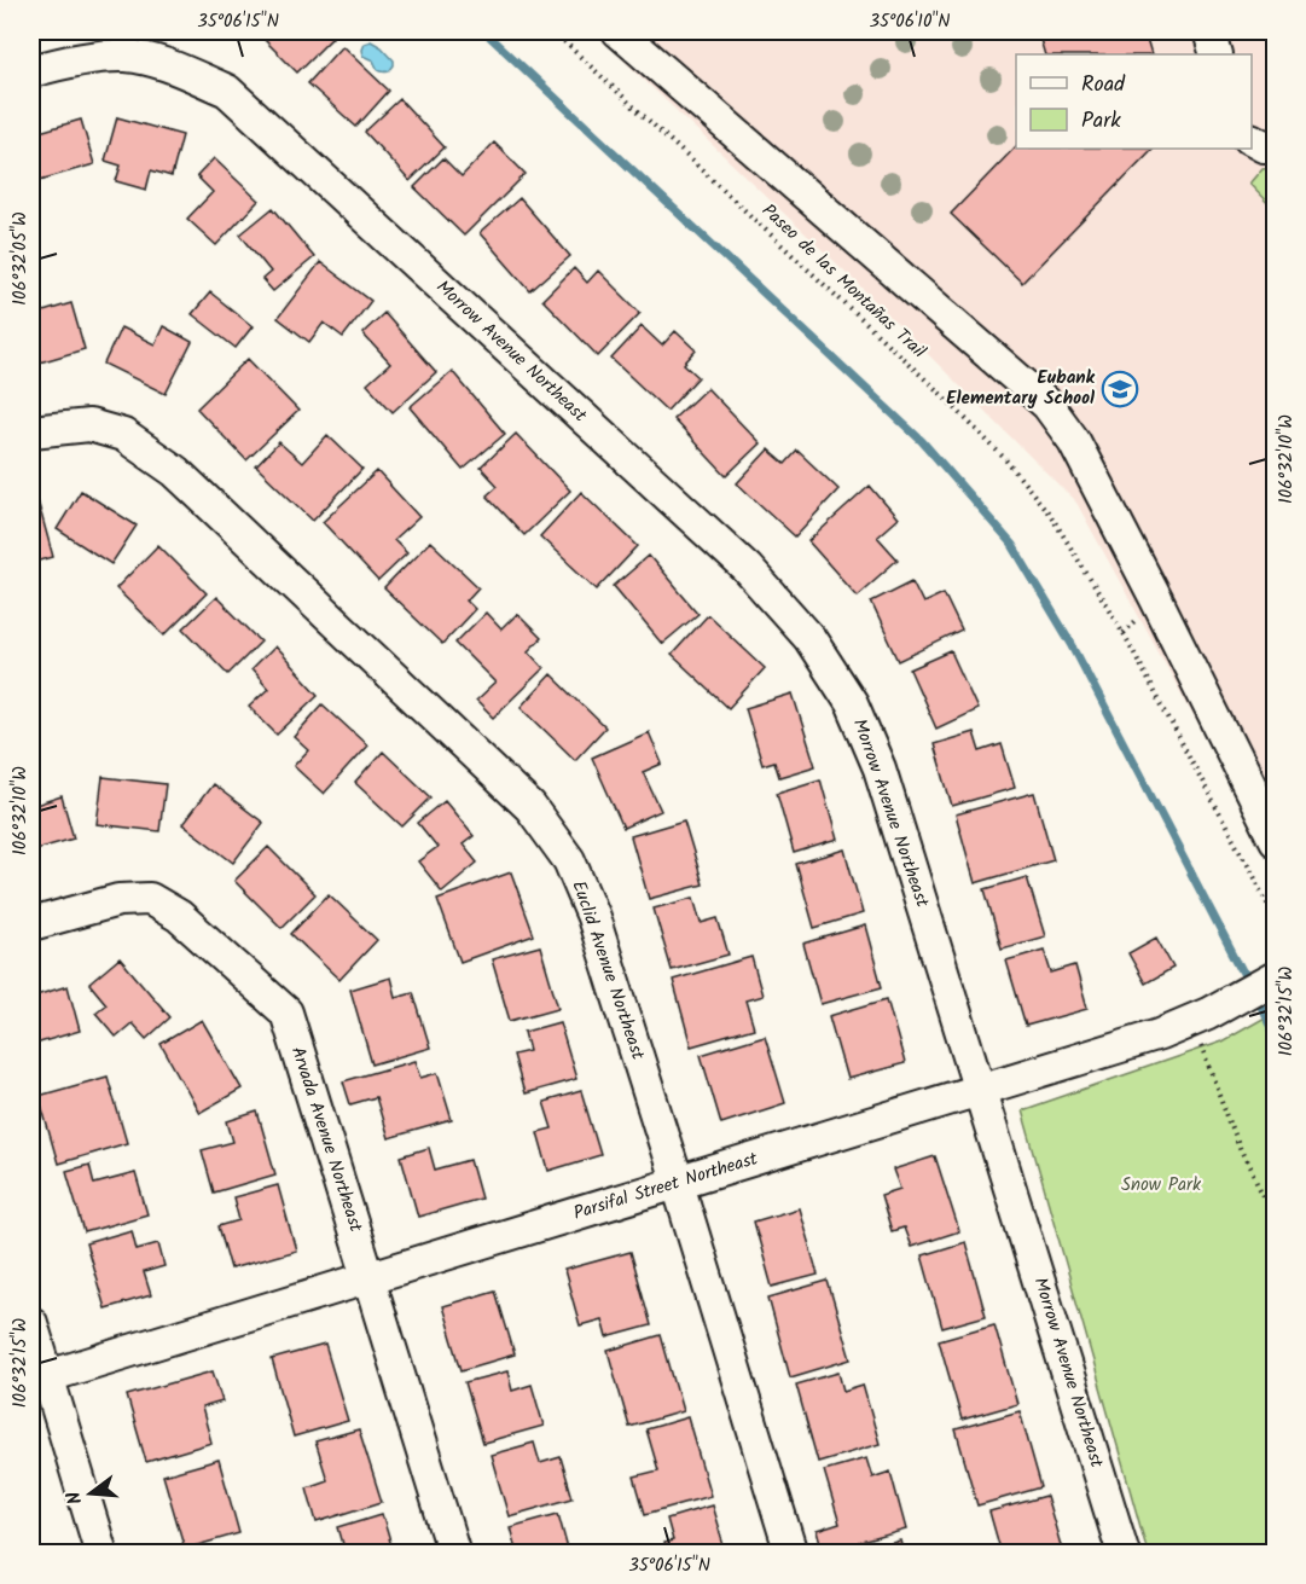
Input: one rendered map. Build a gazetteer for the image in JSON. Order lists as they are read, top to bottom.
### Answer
{
  "streets": {
    "street": [
      "Morrow Avenue Northeast",
      "Euclid Avenue Northeast",
      "Arvada Avenue Northeast",
      "Parsifal Street Northeast"
    ],
    "path": ["Paseo de las Montañas Trail"]
  },
  "crossings": [
    ["Morrow Avenue Northeast", "Parsifal Street Northeast"],
    ["Euclid Avenue Northeast", "Parsifal Street Northeast"],
    ["Arvada Avenue Northeast", "Parsifal Street Northeast"]
  ],
  "parks": ["Snow Park"],
  "places": {
    "school or university": ["Eubank Elementary School"]
  },
  "legend": ["Road", "Park"],
  "north": "left",
  "coordinates": [
    "35°06'15\"N",
    "35°06'10\"N",
    "106°32'05\"W",
    "106°32'10\"W",
    "106°32'15\"W"
  ]
}
